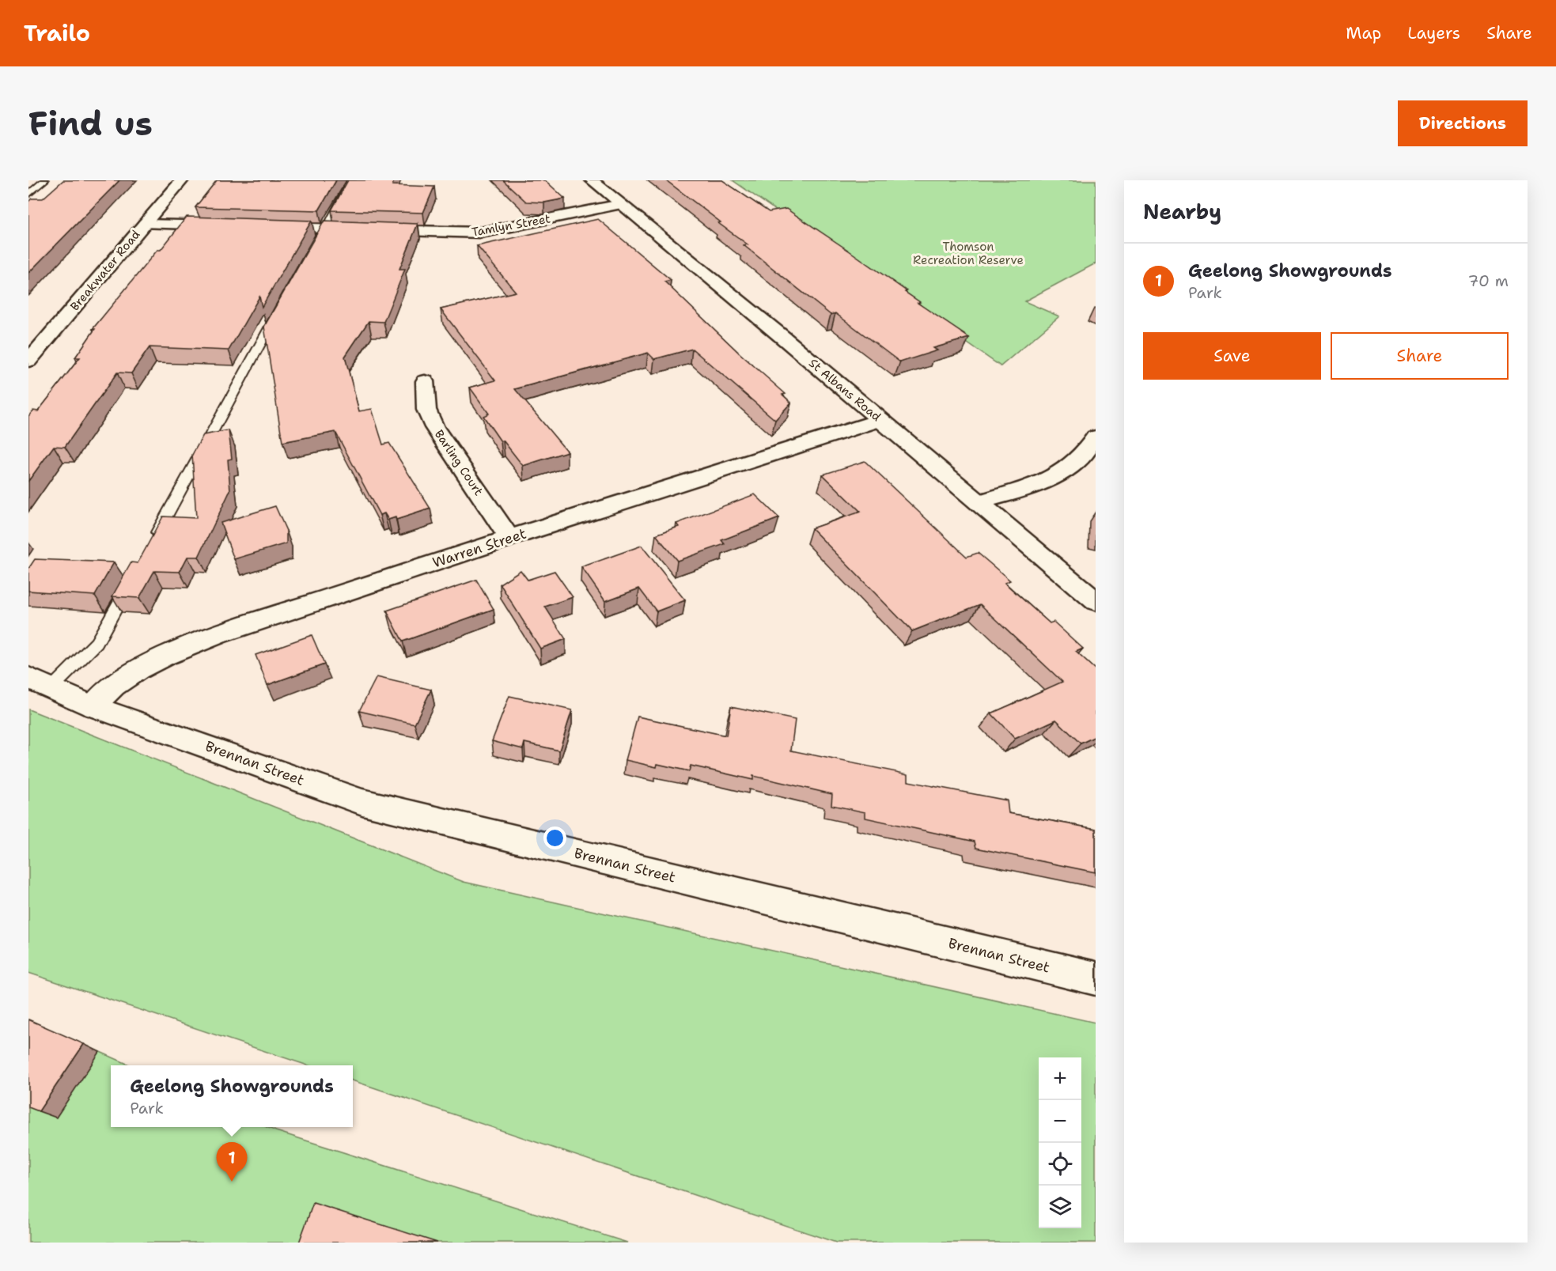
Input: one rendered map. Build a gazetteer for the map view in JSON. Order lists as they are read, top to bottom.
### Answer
{
  "streets": {
    "street": [
      "Tamlyn Street",
      "Breakwater Road",
      "St Albans Road",
      "Barling Court",
      "Warren Street",
      "Brennan Street"
    ]
  },
  "crossings": [
    ["Tamlyn Street", "St Albans Road"],
    ["St Albans Road", "Warren Street"],
    ["Barling Court", "Warren Street"],
    ["Warren Street", "Brennan Street"]
  ],
  "parks": ["Thomson Recreation Reserve"],
  "page": {
    "header": "Trailo",
    "nav": ["Map", "Layers", "Share"],
    "buttons": [
      "Directions",
      ["Save", "Share"]
    ],
    "title": "Find us",
    "heading": "Nearby",
    "list": [
      {
        "mark": "1",
        "name": "Geelong Showgrounds",
        "note": "Park",
        "value": "70 m"
      }
    ],
    "map_buttons": ["+", "−"],
    "popup": ["Geelong Showgrounds", "Park"],
    "pins": "1"
  }
}
